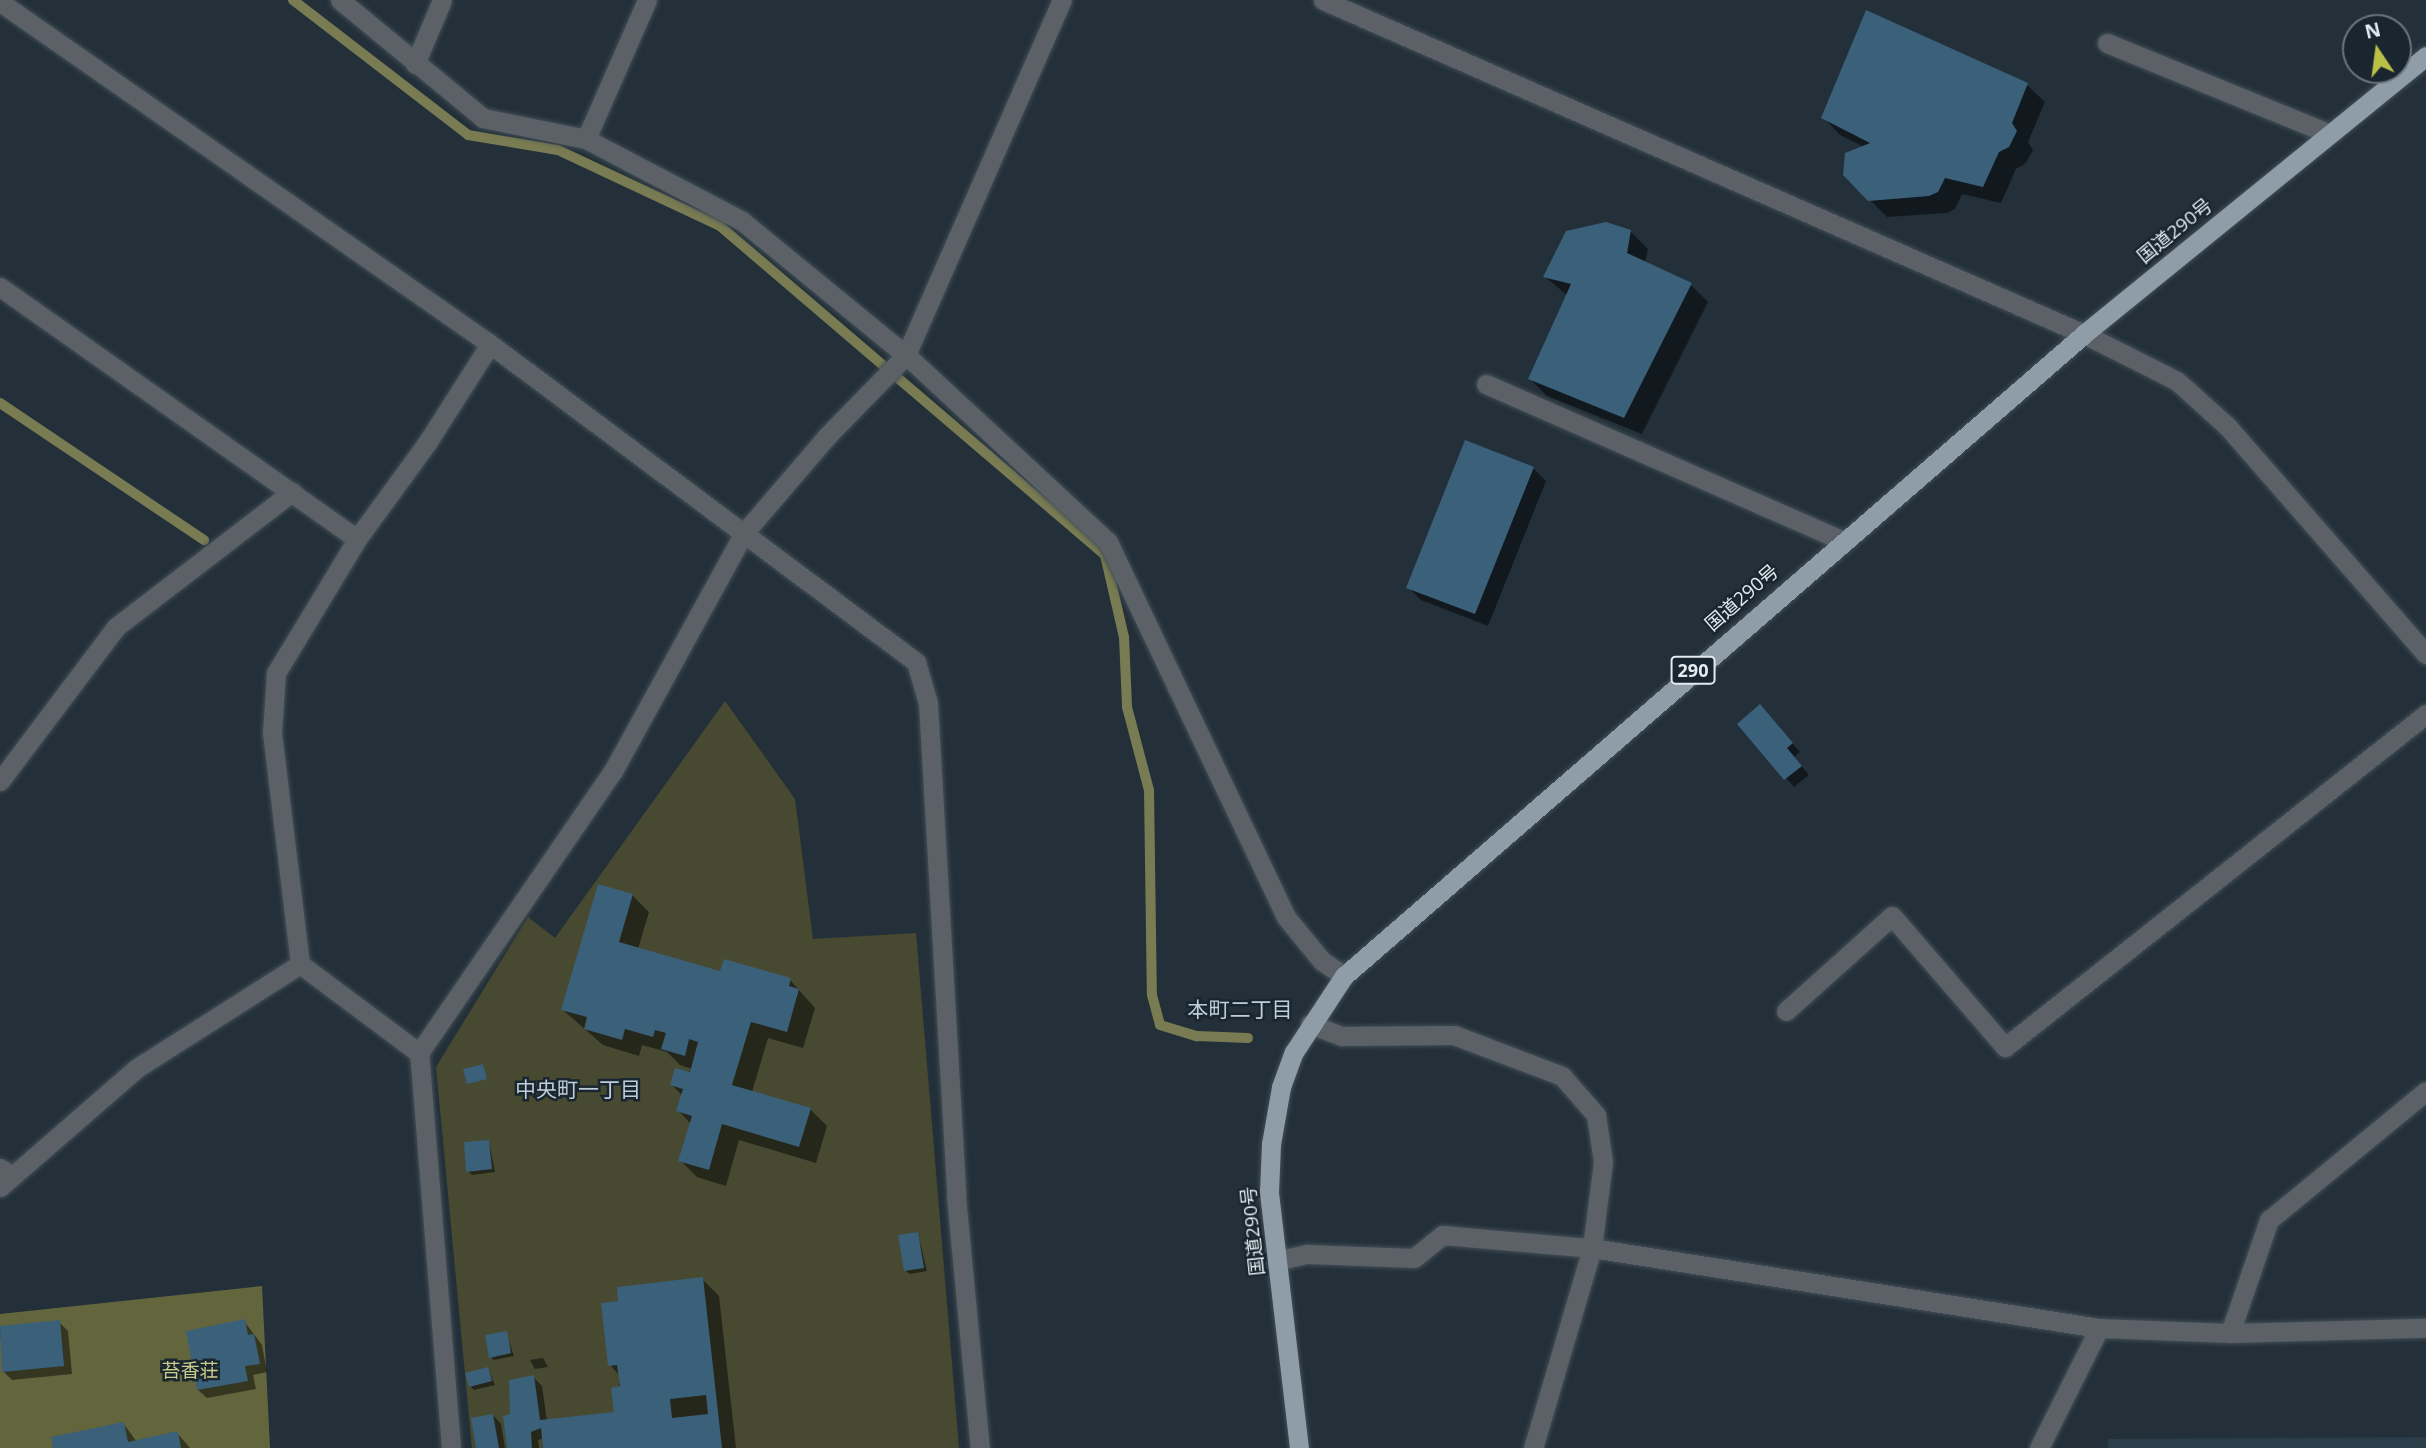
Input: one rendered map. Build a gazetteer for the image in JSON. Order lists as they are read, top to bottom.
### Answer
{
  "streets": {
    "highway": ["国道290号", "290"]
  },
  "districts": ["本町二丁目", "中央町一丁目"],
  "parks": ["苔香荘"],
  "north": "top"
}
